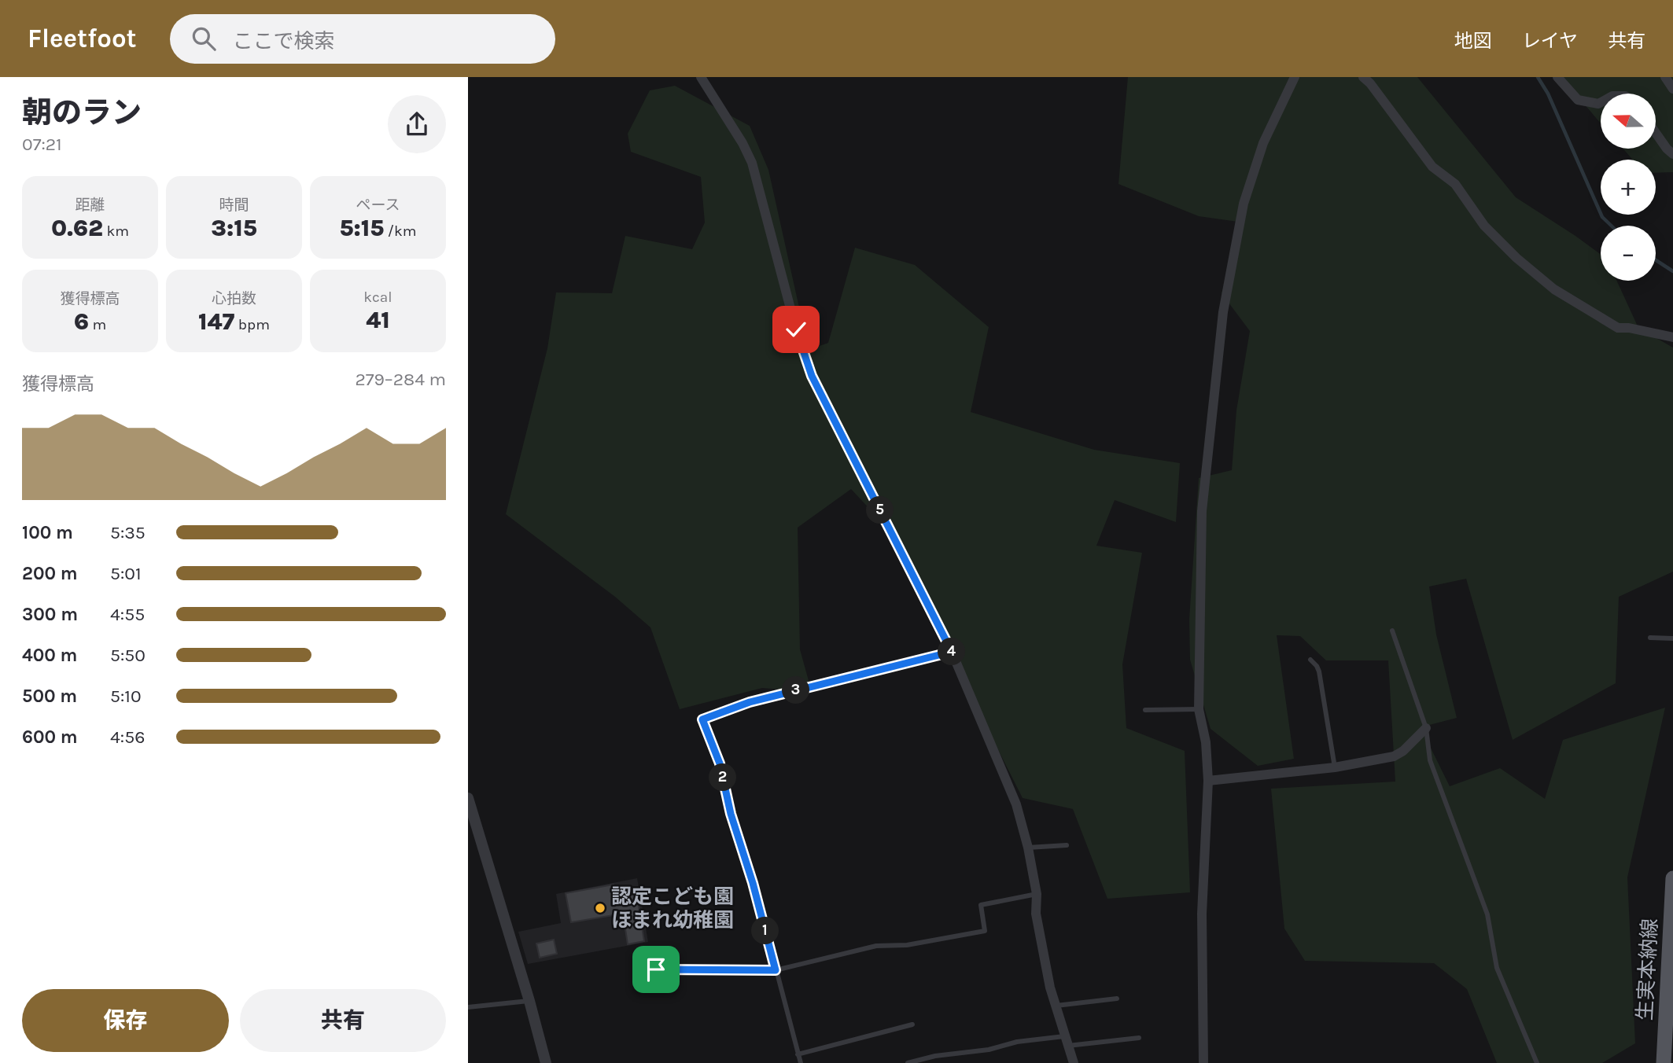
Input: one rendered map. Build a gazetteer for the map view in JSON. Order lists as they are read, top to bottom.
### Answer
{
  "streets": {
    "main road": ["生実本納線"]
  },
  "places": ["認定こども園 ほまれ幼稚園"],
  "north": "left",
  "page": {
    "header": "Fleetfoot",
    "search": "ここで検索",
    "nav": ["地図", "レイヤ", "共有"],
    "heading": ["朝のラン", "07:21"],
    "map_buttons": ["+", "−"],
    "stats": [
      ["距離", "0.62 km"],
      ["時間", "3:15"],
      ["ペース", "5:15 /km"],
      ["獲得標高", "6 m"],
      ["心拍数", "147 bpm"],
      ["kcal", "41"]
    ],
    "chart": ["獲得標高", "279–284 m"],
    "pins": [
      "5",
      "4",
      "3",
      "2",
      "1"
    ],
    "list": [
      {
        "name": "100 m",
        "note": "5:35"
      },
      {
        "name": "200 m",
        "note": "5:01"
      },
      {
        "name": "300 m",
        "note": "4:55"
      },
      {
        "name": "400 m",
        "note": "5:50"
      },
      {
        "name": "500 m",
        "note": "5:10"
      },
      {
        "name": "600 m",
        "note": "4:56"
      }
    ],
    "buttons": ["保存", "共有"]
  }
}
